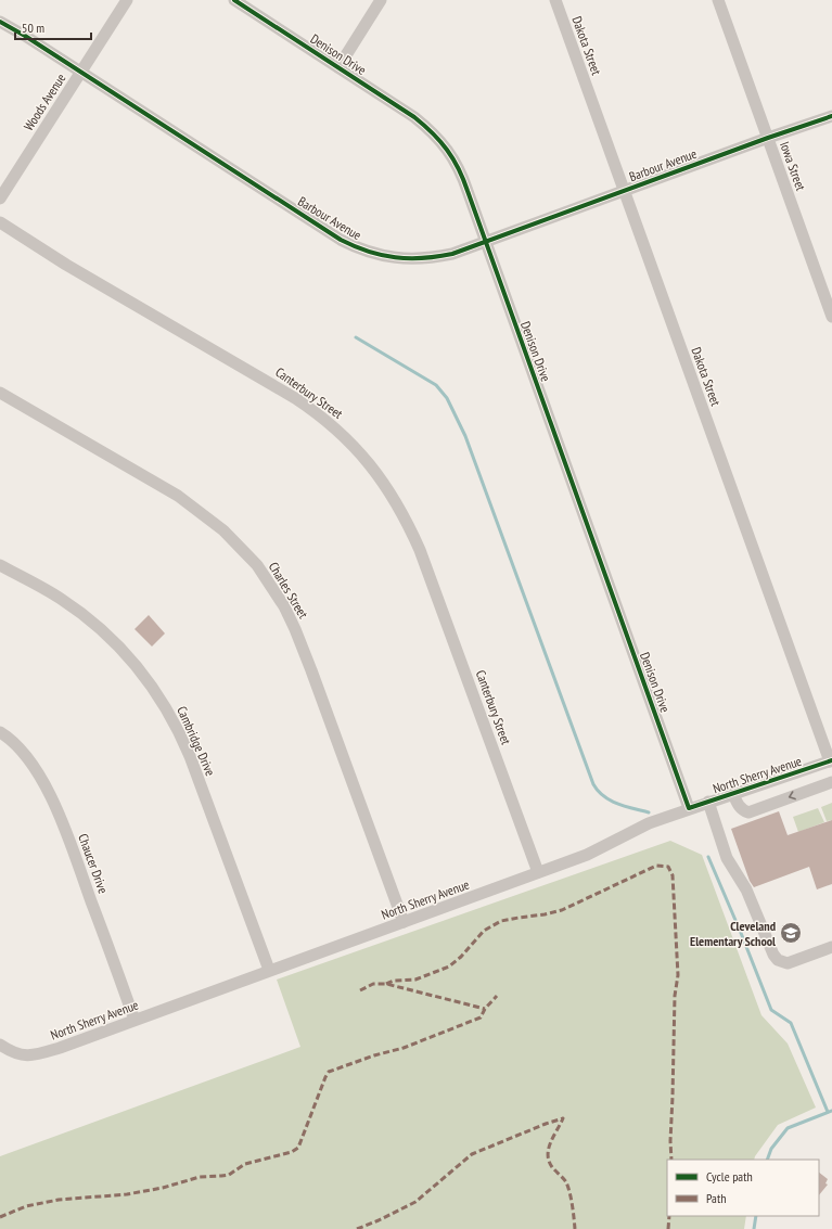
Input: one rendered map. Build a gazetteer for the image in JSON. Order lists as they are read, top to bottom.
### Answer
{
  "streets": {
    "street": [
      "Dakota Street",
      "Denison Drive",
      "Woods Avenue",
      "Barbour Avenue",
      "Iowa Street",
      "Canterbury Street",
      "Charles Street",
      "Cambridge Drive",
      "North Sherry Avenue",
      "Chaucer Drive"
    ]
  },
  "crossings": [
    ["Dakota Street", "Barbour Avenue"],
    ["Dakota Street", "North Sherry Avenue"],
    ["Denison Drive", "Barbour Avenue"],
    ["Denison Drive", "North Sherry Avenue"],
    ["Woods Avenue", "Barbour Avenue"],
    ["Barbour Avenue", "Iowa Street"],
    ["Canterbury Street", "North Sherry Avenue"],
    ["Charles Street", "North Sherry Avenue"],
    ["Cambridge Drive", "North Sherry Avenue"],
    ["North Sherry Avenue", "Chaucer Drive"]
  ],
  "places": {
    "school or university": ["Cleveland Elementary School"]
  },
  "legend": ["Cycle path", "Path"],
  "scale_bar": "50 m"
}
